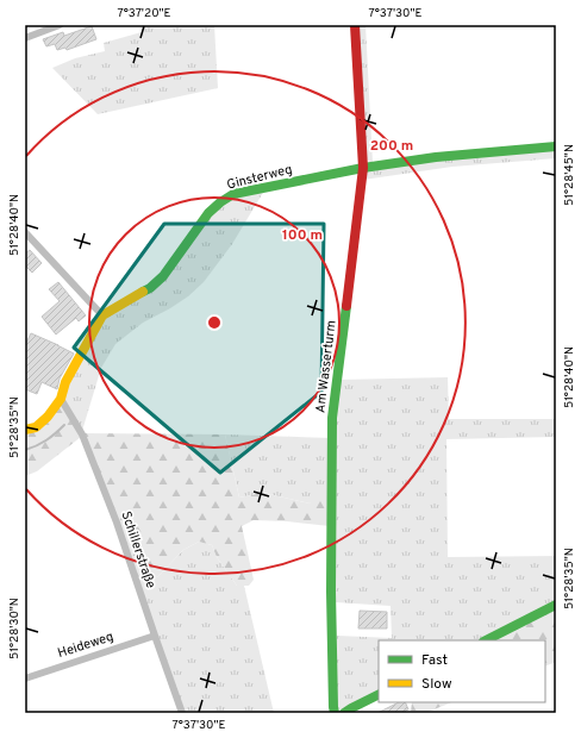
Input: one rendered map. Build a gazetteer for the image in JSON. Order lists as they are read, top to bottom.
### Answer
{
  "streets": {
    "street": [
      "Ginsterweg",
      "Am Wasserturm",
      "Schillerstraße",
      "Heideweg"
    ]
  },
  "crossings": [
    ["Ginsterweg", "Am Wasserturm"],
    ["Schillerstraße", "Heideweg"]
  ],
  "legend": ["Fast", "Slow"],
  "coordinates": [
    "7°37'20\"E",
    "7°37'30\"E",
    "51°28'45\"N",
    "51°28'40\"N",
    "51°28'35\"N",
    "51°28'30\"N"
  ],
  "rings": ["200 m", "100 m"]
}
